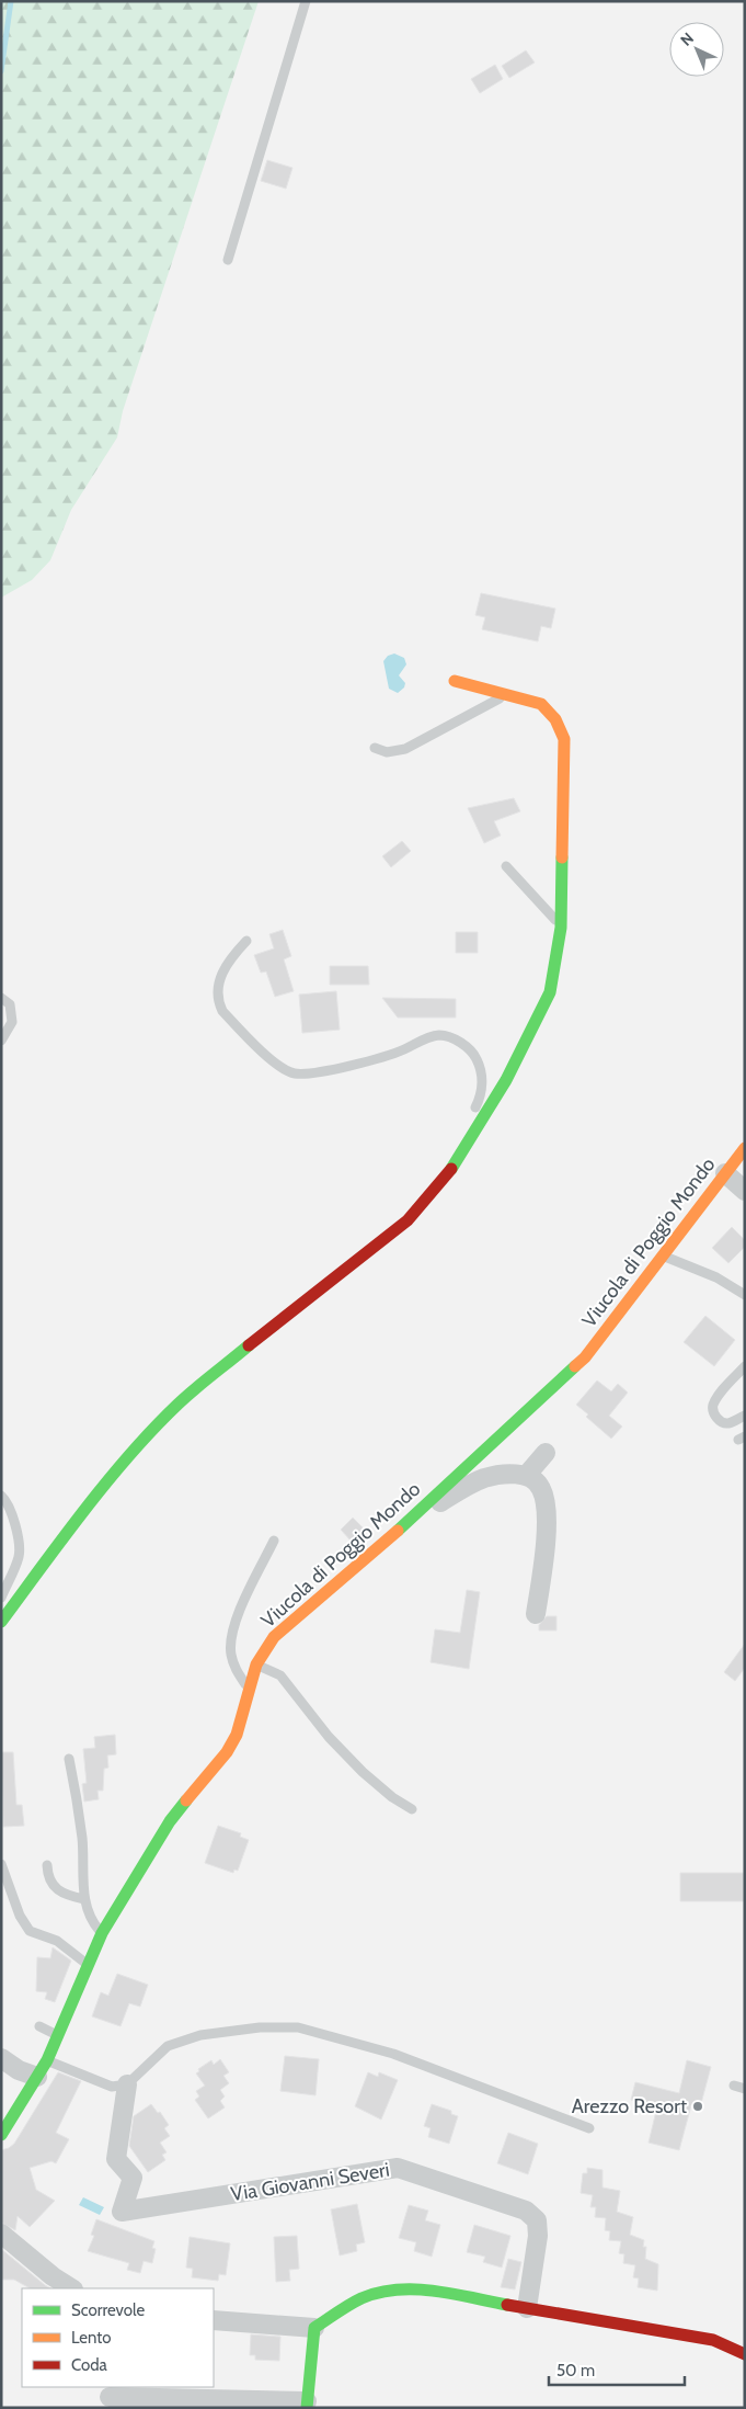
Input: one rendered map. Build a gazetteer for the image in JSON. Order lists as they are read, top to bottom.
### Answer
{
  "streets": {
    "street": ["Viucola di Poggio Mondo", "Via Giovanni Severi"]
  },
  "places": ["Arezzo Resort"],
  "legend": ["Scorrevole", "Lento", "Coda"],
  "scale_bar": "50 m",
  "north": "top left"
}
